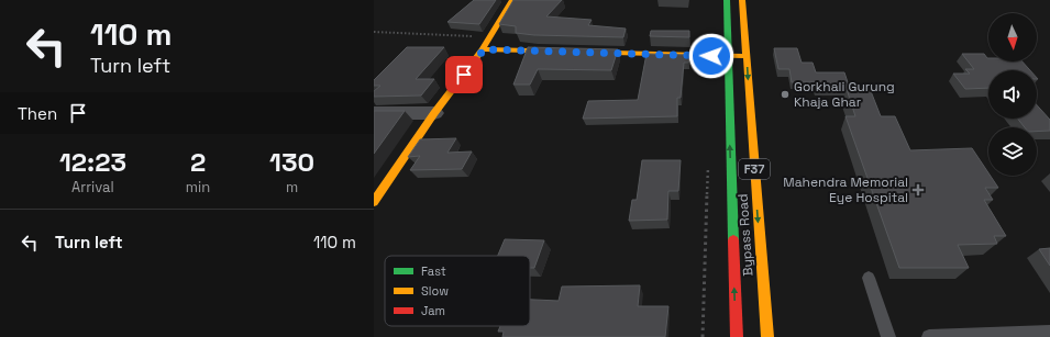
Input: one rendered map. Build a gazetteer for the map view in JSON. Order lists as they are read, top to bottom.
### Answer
{
  "streets": {
    "main road": ["F37", "Bypass Road"]
  },
  "places": {
    "other": ["Gorkhali Gurung Khaja Ghar"],
    "health": ["Mahendra Memorial Eye Hospital"]
  },
  "legend": ["Fast", "Slow", "Jam"],
  "north": "bottom",
  "page": {
    "turn": ["110 m", "Turn left"],
    "then": "Then",
    "eta": [
      "12:23",
      "Arrival",
      "2",
      "min",
      "130",
      "m"
    ],
    "list": [
      {
        "name": "Turn left",
        "value": "110 m"
      }
    ]
  }
}
